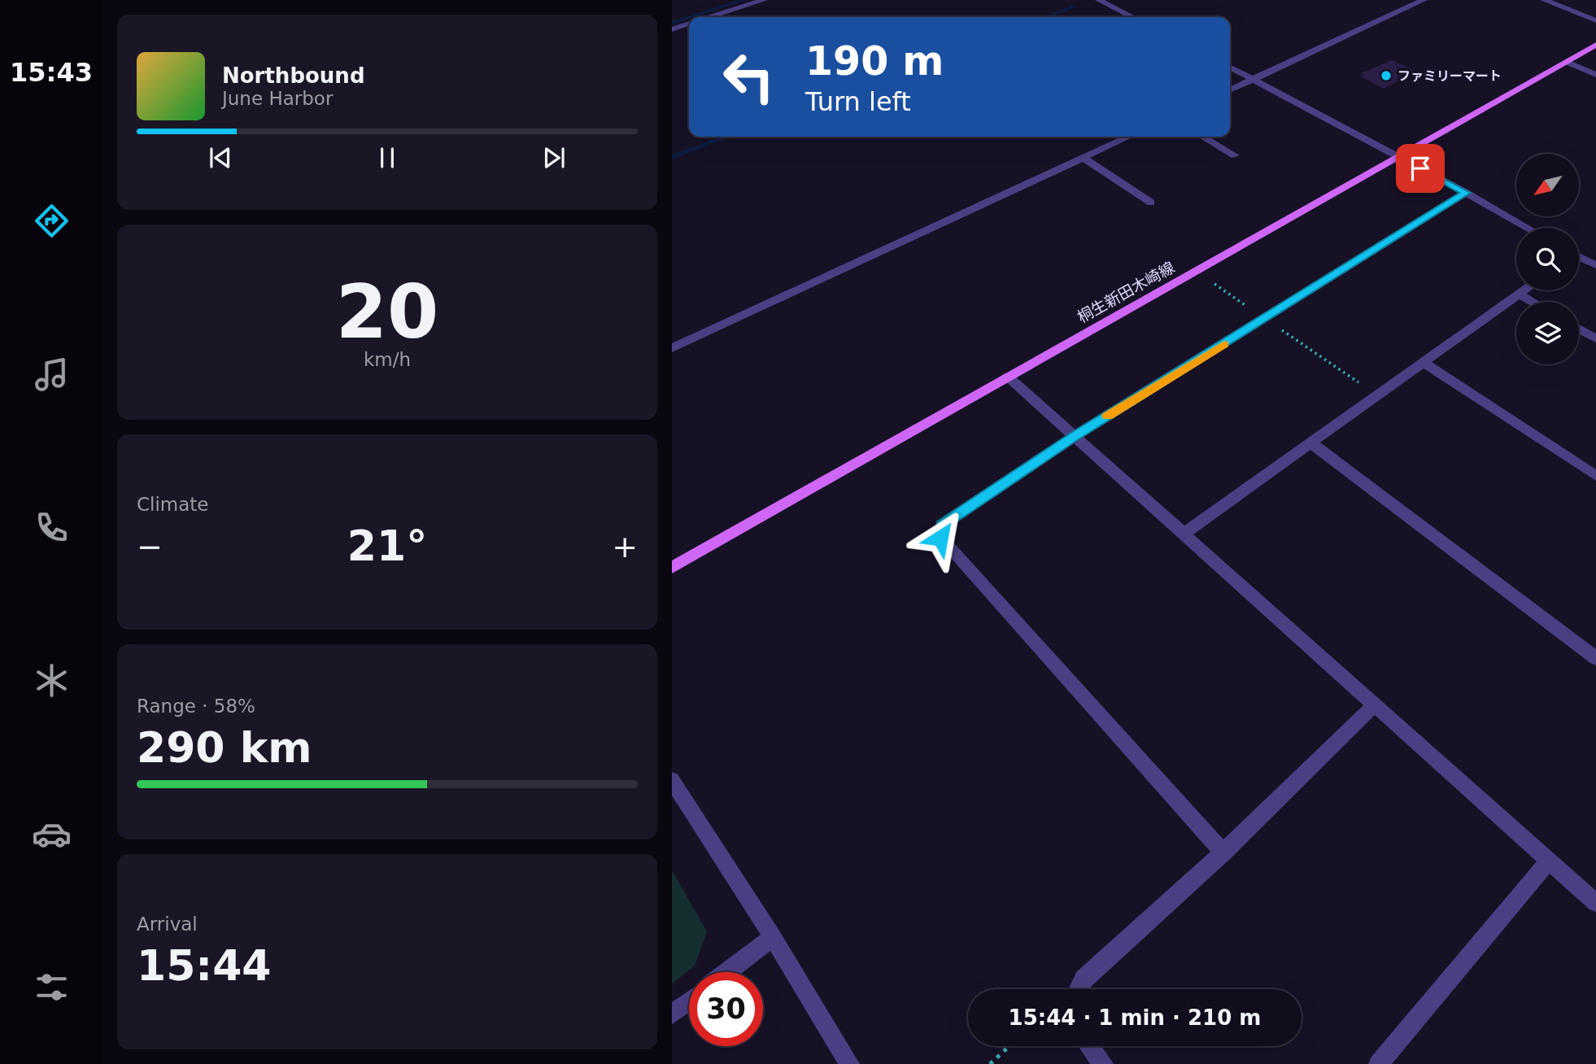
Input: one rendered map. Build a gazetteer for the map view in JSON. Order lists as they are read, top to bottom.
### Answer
{
  "streets": {
    "main road": ["桐生新田木崎線"]
  },
  "places": ["ファミリーマート"],
  "north": "bottom left",
  "page": {
    "tabs": "15:43",
    "turn": ["190 m", "Turn left"],
    "song": ["Northbound", "June Harbor"],
    "tile": [
      ["20", "km/h"],
      "Climate",
      ["Range · 58%", "290 km"],
      ["Arrival", "15:44"]
    ],
    "heat": ["−", "21°", "+"],
    "limit": "30",
    "trip": "15:44 · 1 min · 210 m"
  }
}
